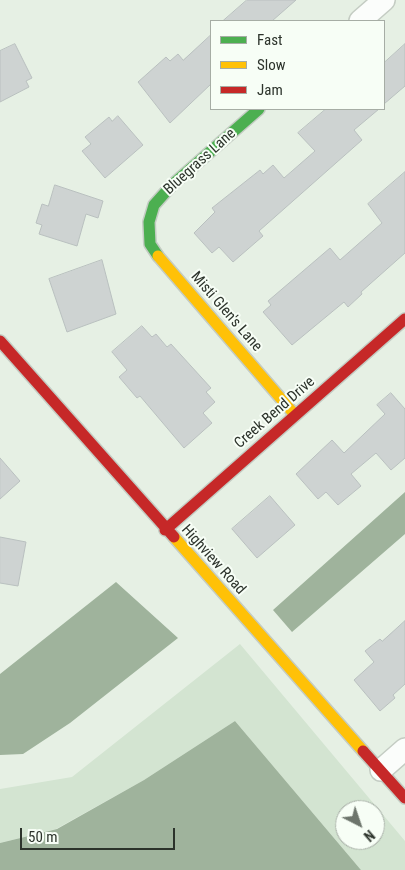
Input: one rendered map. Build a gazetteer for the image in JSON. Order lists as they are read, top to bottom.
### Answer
{
  "streets": {
    "street": [
      "Bluegrass Lane",
      "Misti Glen's Lane",
      "Creek Bend Drive",
      "Highview Road"
    ]
  },
  "crossings": [
    ["Bluegrass Lane", "Misti Glen's Lane"],
    ["Misti Glen's Lane", "Creek Bend Drive"],
    ["Creek Bend Drive", "Highview Road"]
  ],
  "legend": ["Fast", "Slow", "Jam"],
  "scale_bar": "50 m",
  "north": "bottom right"
}
